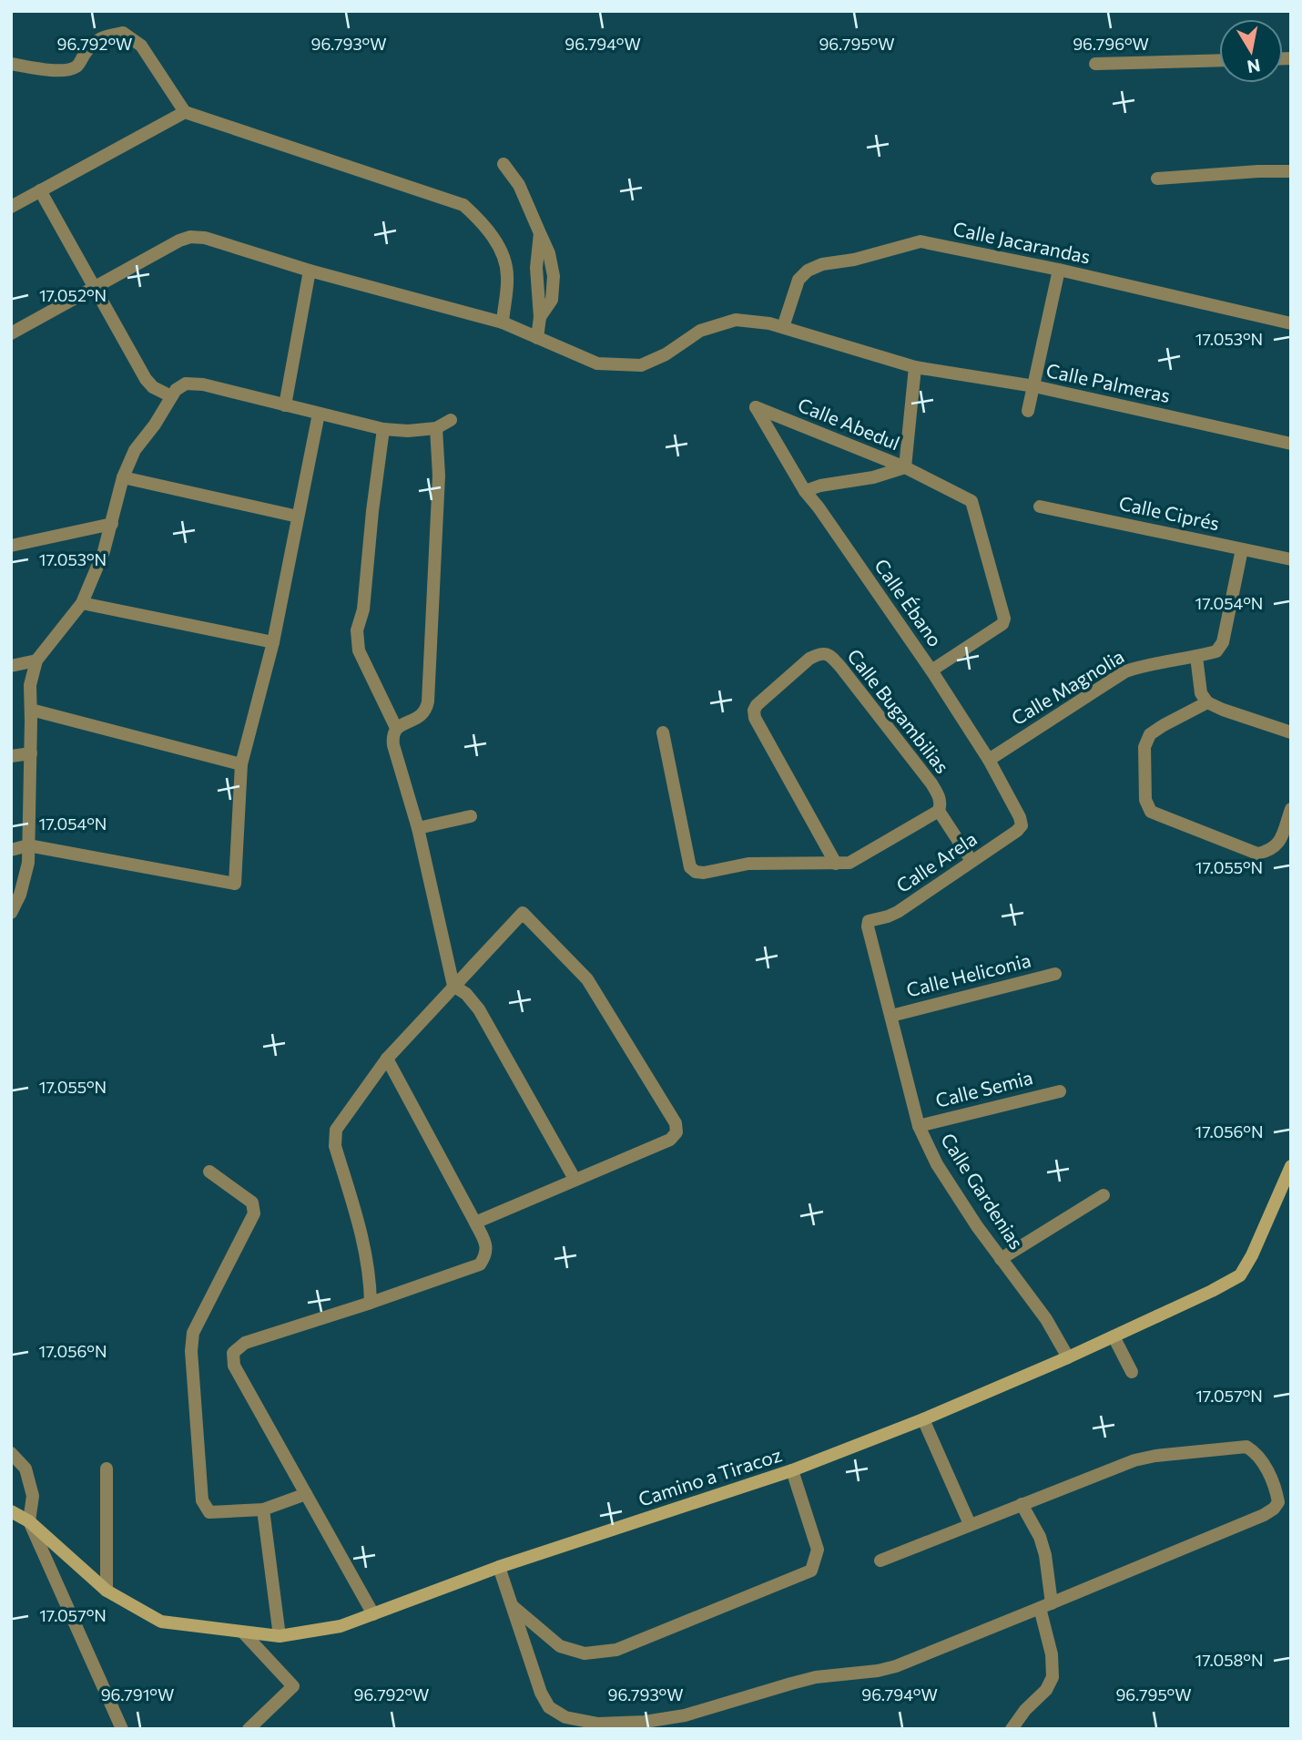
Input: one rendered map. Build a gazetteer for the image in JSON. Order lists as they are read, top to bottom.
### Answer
{
  "streets": {
    "street": [
      "Calle Jacarandas",
      "Calle Palmeras",
      "Calle Abedul",
      "Calle Ciprés",
      "Calle Ébano",
      "Calle Magnolia",
      "Calle Bugambilias",
      "Calle Arela",
      "Calle Heliconia",
      "Calle Semia",
      "Calle Gardenias",
      "Camino a Tiracoz"
    ]
  },
  "crossings": [
    ["Calle Jacarandas", "Calle Palmeras"],
    ["Calle Palmeras", "Calle Abedul"],
    ["Calle Abedul", "Calle Ébano"],
    ["Calle Ciprés", "Calle Magnolia"],
    ["Calle Ébano", "Calle Magnolia"],
    ["Calle Ébano", "Calle Arela"],
    ["Calle Bugambilias", "Calle Arela"],
    ["Calle Arela", "Calle Gardenias"],
    ["Calle Heliconia", "Calle Gardenias"],
    ["Calle Semia", "Calle Gardenias"],
    ["Calle Gardenias", "Camino a Tiracoz"]
  ],
  "north": "bottom",
  "coordinates": [
    "96.792°W",
    "96.793°W",
    "96.794°W",
    "96.795°W",
    "96.796°W",
    "17.052°N",
    "17.053°N",
    "17.054°N",
    "17.055°N",
    "17.056°N",
    "17.057°N",
    "17.058°N",
    "96.791°W"
  ]
}
